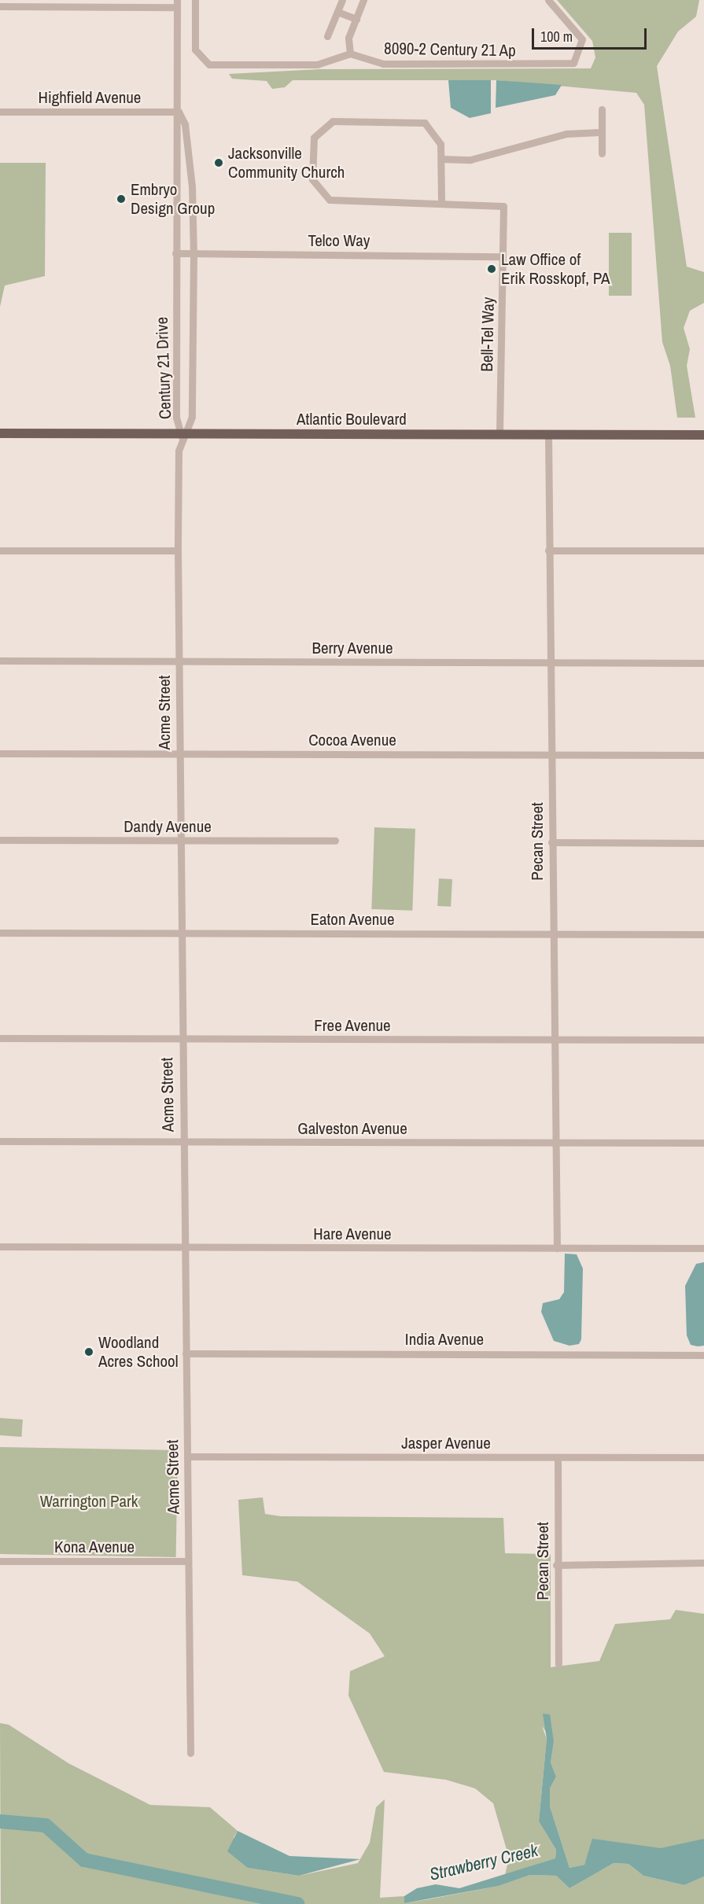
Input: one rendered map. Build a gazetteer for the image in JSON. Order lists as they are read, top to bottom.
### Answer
{
  "streets": {
    "main road": ["Atlantic Boulevard"],
    "street": [
      "8090-2 Century 21 Ap",
      "Highfield Avenue",
      "Telco Way",
      "Bell-Tel Way",
      "Century 21 Drive",
      "Berry Avenue",
      "Acme Street",
      "Cocoa Avenue",
      "Dandy Avenue",
      "Pecan Street",
      "Eaton Avenue",
      "Free Avenue",
      "Galveston Avenue",
      "Hare Avenue",
      "India Avenue",
      "Jasper Avenue",
      "Kona Avenue"
    ]
  },
  "crossings": [
    ["Highfield Avenue", "Century 21 Drive"],
    ["Telco Way", "Bell-Tel Way"],
    ["Telco Way", "Century 21 Drive"],
    ["Bell-Tel Way", "Atlantic Boulevard"],
    ["Century 21 Drive", "Atlantic Boulevard"],
    ["Century 21 Drive", "Acme Street"],
    ["Atlantic Boulevard", "Acme Street"],
    ["Atlantic Boulevard", "Pecan Street"],
    ["Berry Avenue", "Acme Street"],
    ["Berry Avenue", "Pecan Street"],
    ["Acme Street", "Cocoa Avenue"],
    ["Acme Street", "Dandy Avenue"],
    ["Acme Street", "Eaton Avenue"],
    ["Acme Street", "Free Avenue"],
    ["Acme Street", "Galveston Avenue"],
    ["Acme Street", "Hare Avenue"],
    ["Acme Street", "India Avenue"],
    ["Acme Street", "Jasper Avenue"],
    ["Acme Street", "Kona Avenue"],
    ["Cocoa Avenue", "Pecan Street"],
    ["Pecan Street", "Eaton Avenue"],
    ["Pecan Street", "Free Avenue"],
    ["Pecan Street", "Galveston Avenue"],
    ["Pecan Street", "Hare Avenue"],
    ["Pecan Street", "Jasper Avenue"]
  ],
  "water": ["Strawberry Creek"],
  "parks": ["Warrington Park"],
  "places": [
    "Jacksonville Community Church",
    "Embryo Design Group",
    "Law Office of Erik Rosskopf, PA",
    "Woodland Acres School"
  ],
  "scale_bar": "100 m"
}
